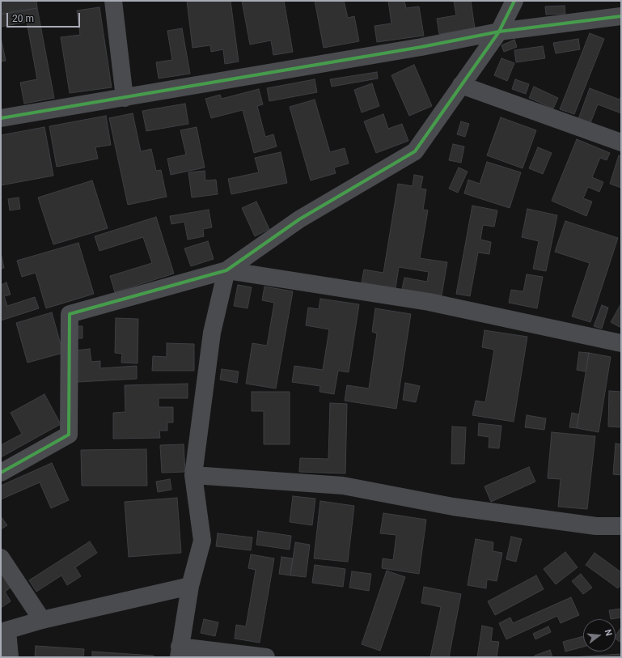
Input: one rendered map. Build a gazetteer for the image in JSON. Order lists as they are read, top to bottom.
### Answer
{
  "scale_bar": "20 m",
  "north": "right"
}
